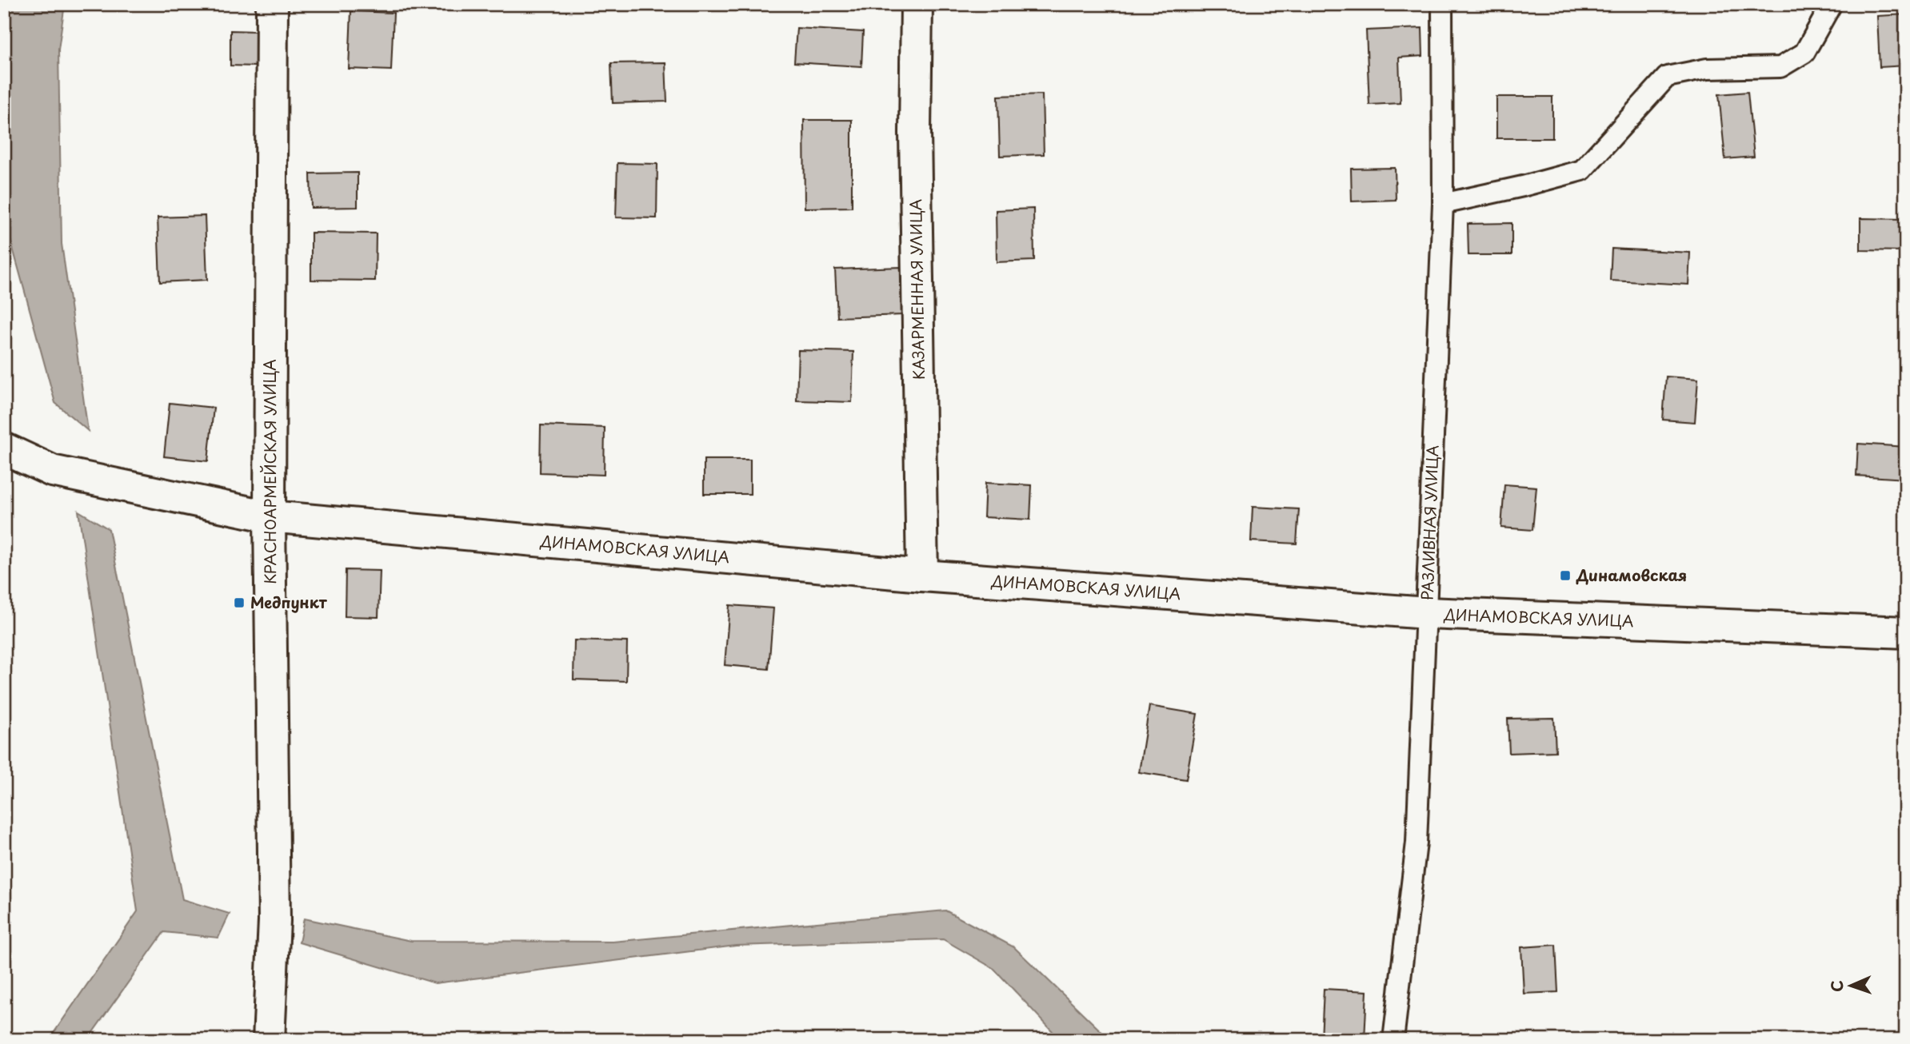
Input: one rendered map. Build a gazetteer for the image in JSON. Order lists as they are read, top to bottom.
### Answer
{
  "streets": {
    "street": ["КАЗАРМЕННАЯ УЛИЦА", "КРАСНОАРМЕЙСКАЯ УЛИЦА", "ДИНАМОВСКАЯ УЛИЦА"],
    "lane": ["РАЗЛИВНАЯ УЛИЦА"]
  },
  "crossings": [
    ["КАЗАРМЕННАЯ УЛИЦА", "ДИНАМОВСКАЯ УЛИЦА"],
    ["КРАСНОАРМЕЙСКАЯ УЛИЦА", "ДИНАМОВСКАЯ УЛИЦА"],
    ["РАЗЛИВНАЯ УЛИЦА", "ДИНАМОВСКАЯ УЛИЦА"]
  ],
  "places": {
    "transit": ["Динамовская", "Медпункт"]
  },
  "north": "left"
}
